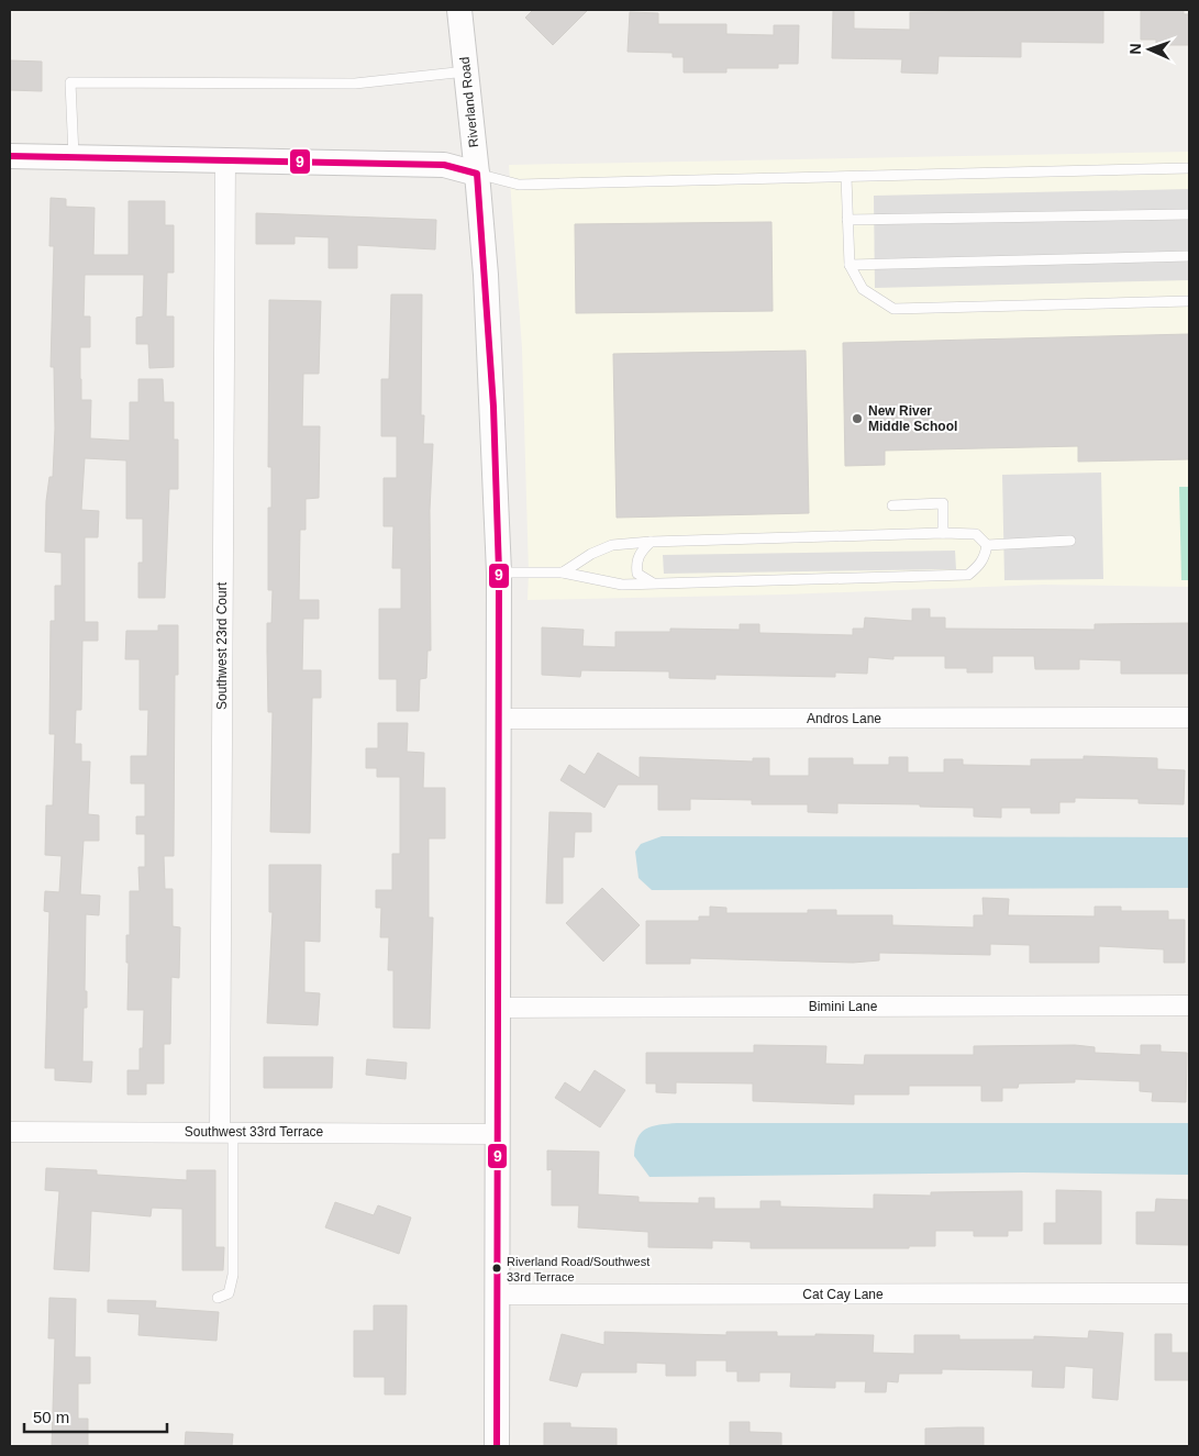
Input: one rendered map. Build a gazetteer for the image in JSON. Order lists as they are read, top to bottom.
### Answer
{
  "streets": {
    "street": [
      "Riverland Road",
      "Southwest 23rd Court",
      "Andros Lane",
      "Bimini Lane",
      "Southwest 33rd Terrace",
      "Cat Cay Lane"
    ]
  },
  "crossings": [
    ["Riverland Road", "Andros Lane"],
    ["Riverland Road", "Bimini Lane"],
    ["Riverland Road", "Southwest 33rd Terrace"],
    ["Riverland Road", "Cat Cay Lane"],
    ["Southwest 23rd Court", "Southwest 33rd Terrace"]
  ],
  "places": ["New River Middle School", "Riverland Road/Southwest 33rd Terrace"],
  "lines": ["transit line 9"],
  "scale_bar": "50 m",
  "north": "left"
}
